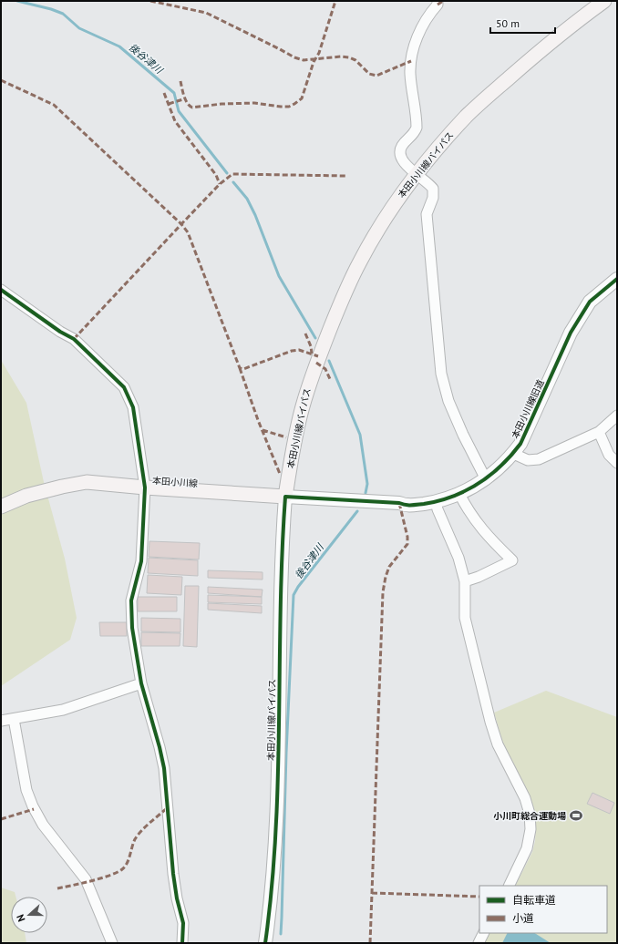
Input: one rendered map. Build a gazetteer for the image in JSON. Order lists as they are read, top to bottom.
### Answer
{
  "streets": {
    "main road": ["本田小川線バイパス", "本田小川線"],
    "street": ["本田小川線旧道"]
  },
  "crossings": [
    ["本田小川線バイパス", "本田小川線旧道"],
    ["本田小川線バイパス", "本田小川線"],
    ["本田小川線旧道", "本田小川線"]
  ],
  "water": ["後谷津川"],
  "places": {
    "sports": ["小川町総合運動場"]
  },
  "legend": ["自転車道", "小道"],
  "scale_bar": "50 m",
  "north": "left"
}
